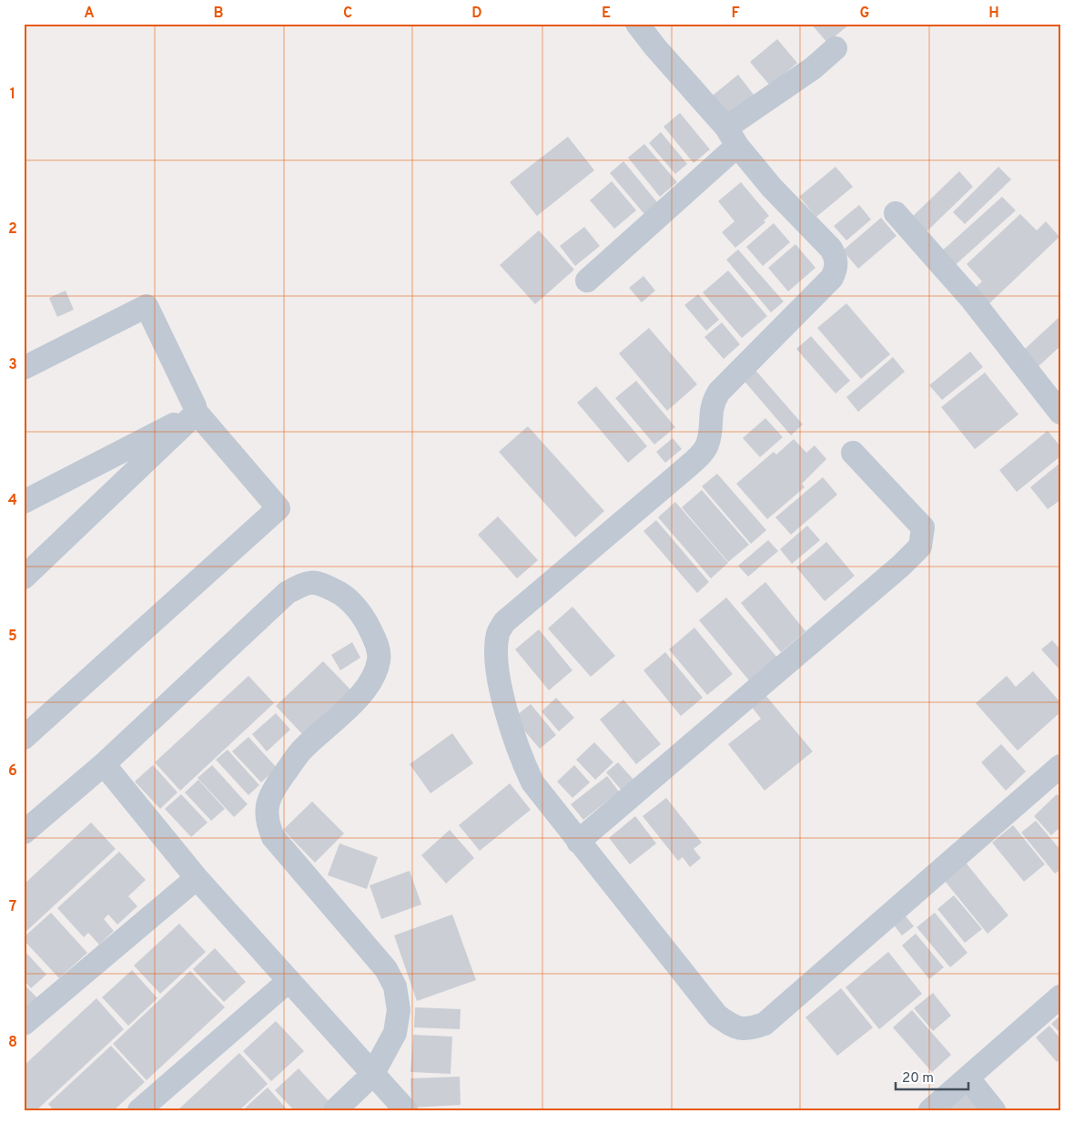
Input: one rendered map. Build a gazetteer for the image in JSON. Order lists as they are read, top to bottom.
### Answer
{
  "scale_bar": "20 m",
  "grid": {
    "columns": [
      "A",
      "B",
      "C",
      "D",
      "E",
      "F",
      "G",
      "H"
    ],
    "rows": [
      "1",
      "2",
      "3",
      "4",
      "5",
      "6",
      "7",
      "8"
    ]
  }
}
